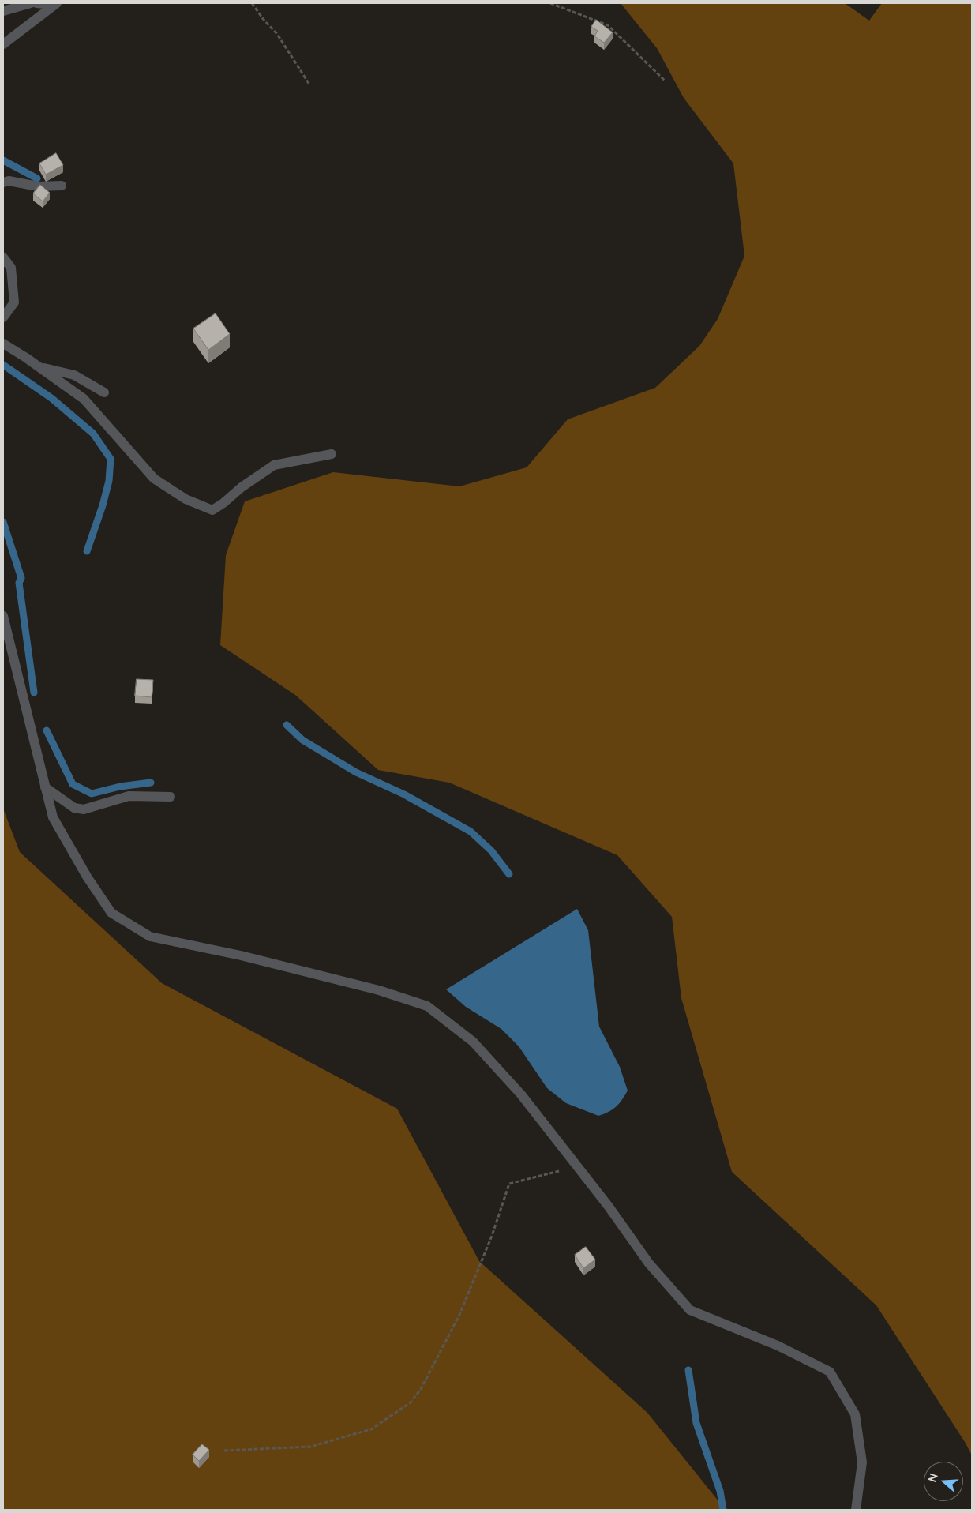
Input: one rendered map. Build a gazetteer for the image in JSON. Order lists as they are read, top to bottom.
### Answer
{
  "north": "left"
}
